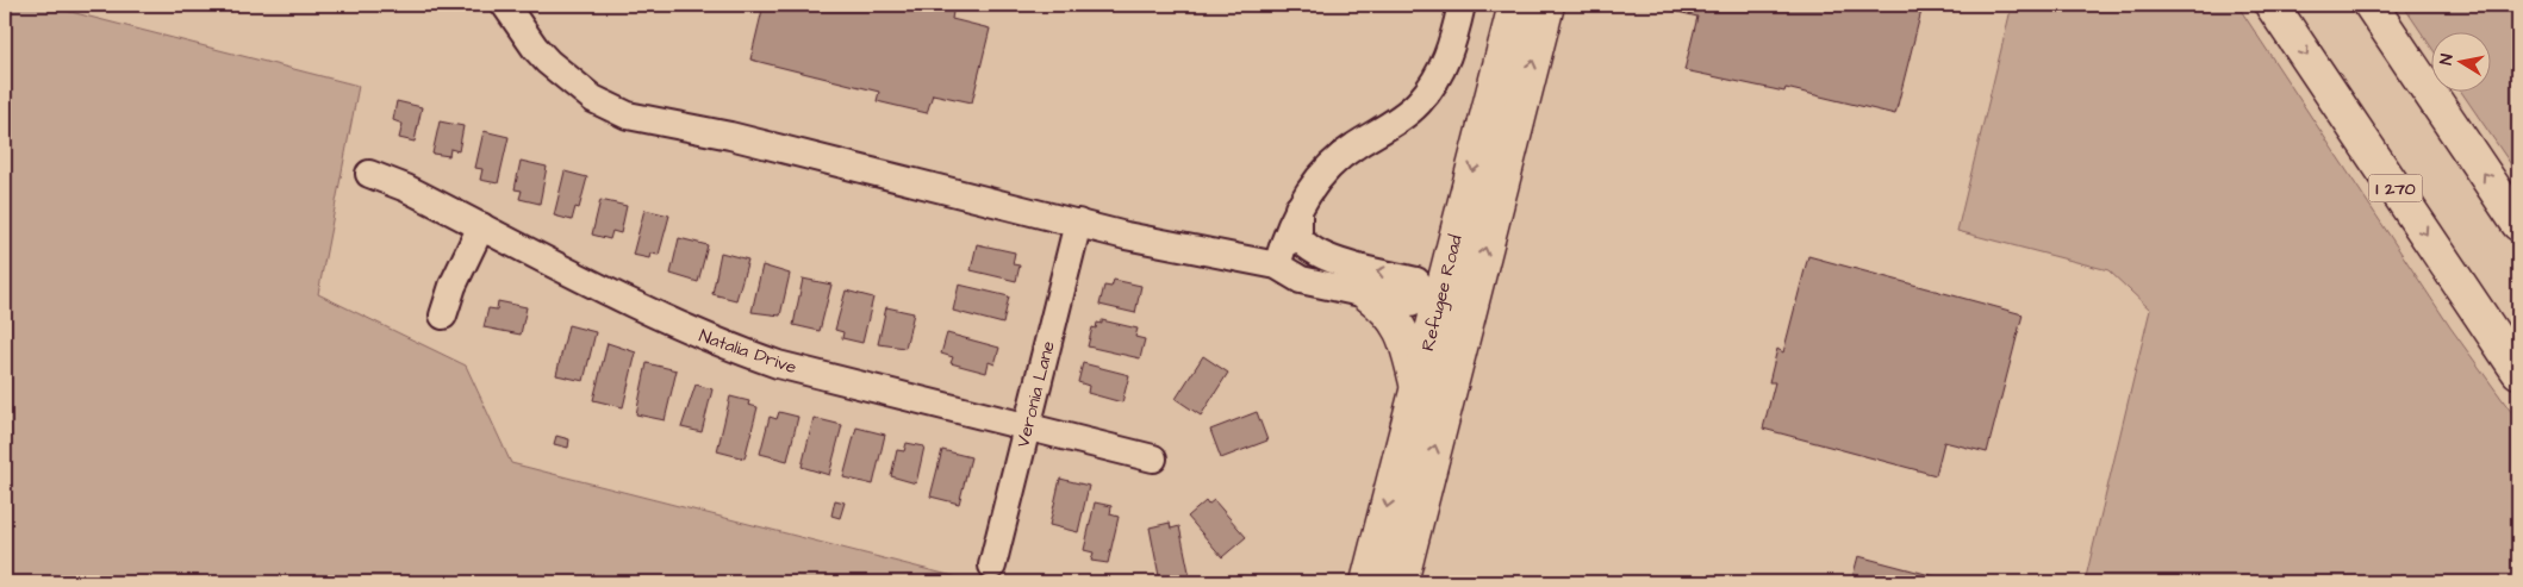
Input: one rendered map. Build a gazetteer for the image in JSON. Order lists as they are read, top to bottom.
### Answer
{
  "streets": {
    "main road": ["I 270", "Refugee Road"],
    "street": ["Natalia Drive", "Veronia Lane"]
  },
  "crossings": [
    ["Natalia Drive", "Veronia Lane"]
  ],
  "north": "left"
}
